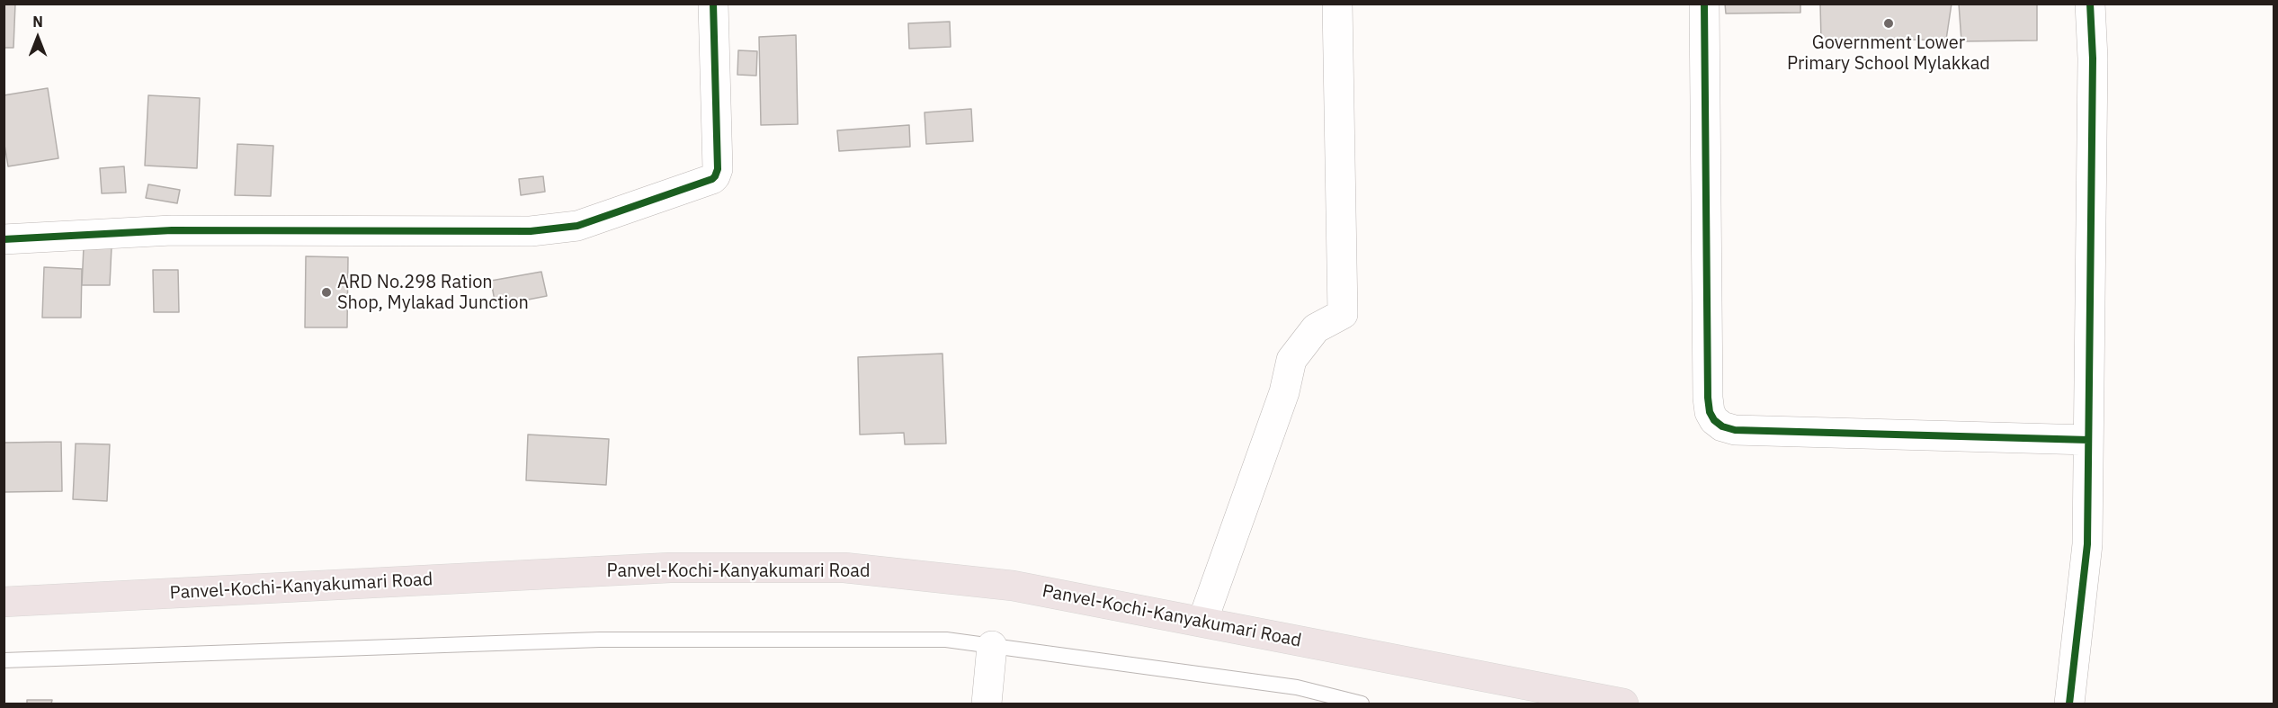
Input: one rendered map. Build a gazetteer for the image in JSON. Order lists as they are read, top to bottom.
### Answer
{
  "streets": {
    "highway": ["Panvel-Kochi-Kanyakumari Road"]
  },
  "places": ["Government Lower Primary School Mylakkad", "ARD No.298 Ration Shop, Mylakad Junction"],
  "north": "top"
}
